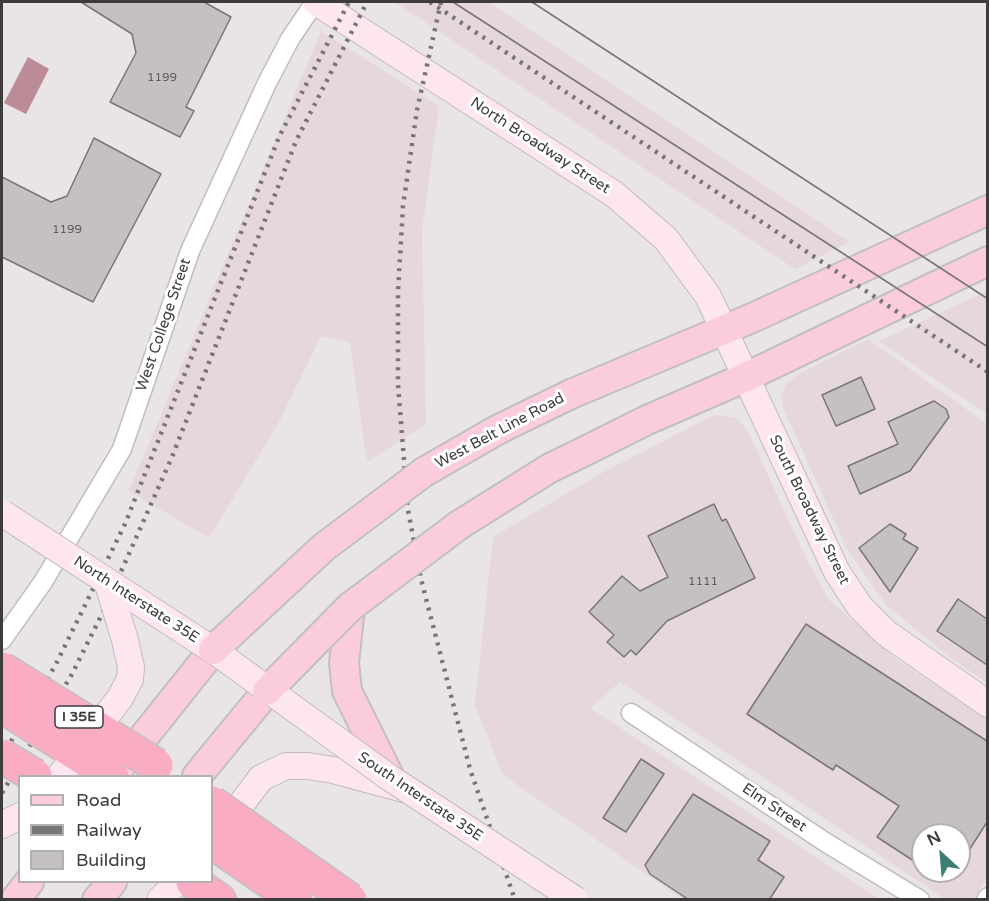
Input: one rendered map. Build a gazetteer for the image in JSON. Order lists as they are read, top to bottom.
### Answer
{
  "streets": {
    "highway": ["I 35E"],
    "main road": [
      "North Broadway Street",
      "West Belt Line Road",
      "South Broadway Street",
      "North Interstate 35E",
      "South Interstate 35E"
    ],
    "street": ["West College Street", "Elm Street"]
  },
  "crossings": [
    ["North Broadway Street", "West College Street"],
    ["North Broadway Street", "West Belt Line Road"],
    ["North Broadway Street", "South Broadway Street"],
    ["West Belt Line Road", "South Broadway Street"],
    ["West Belt Line Road", "North Interstate 35E"],
    ["North Interstate 35E", "South Interstate 35E"]
  ],
  "house_numbers": ["1199", "1199", "1111"],
  "legend": ["Road", "Railway", "Building"],
  "north": "top left"
}
